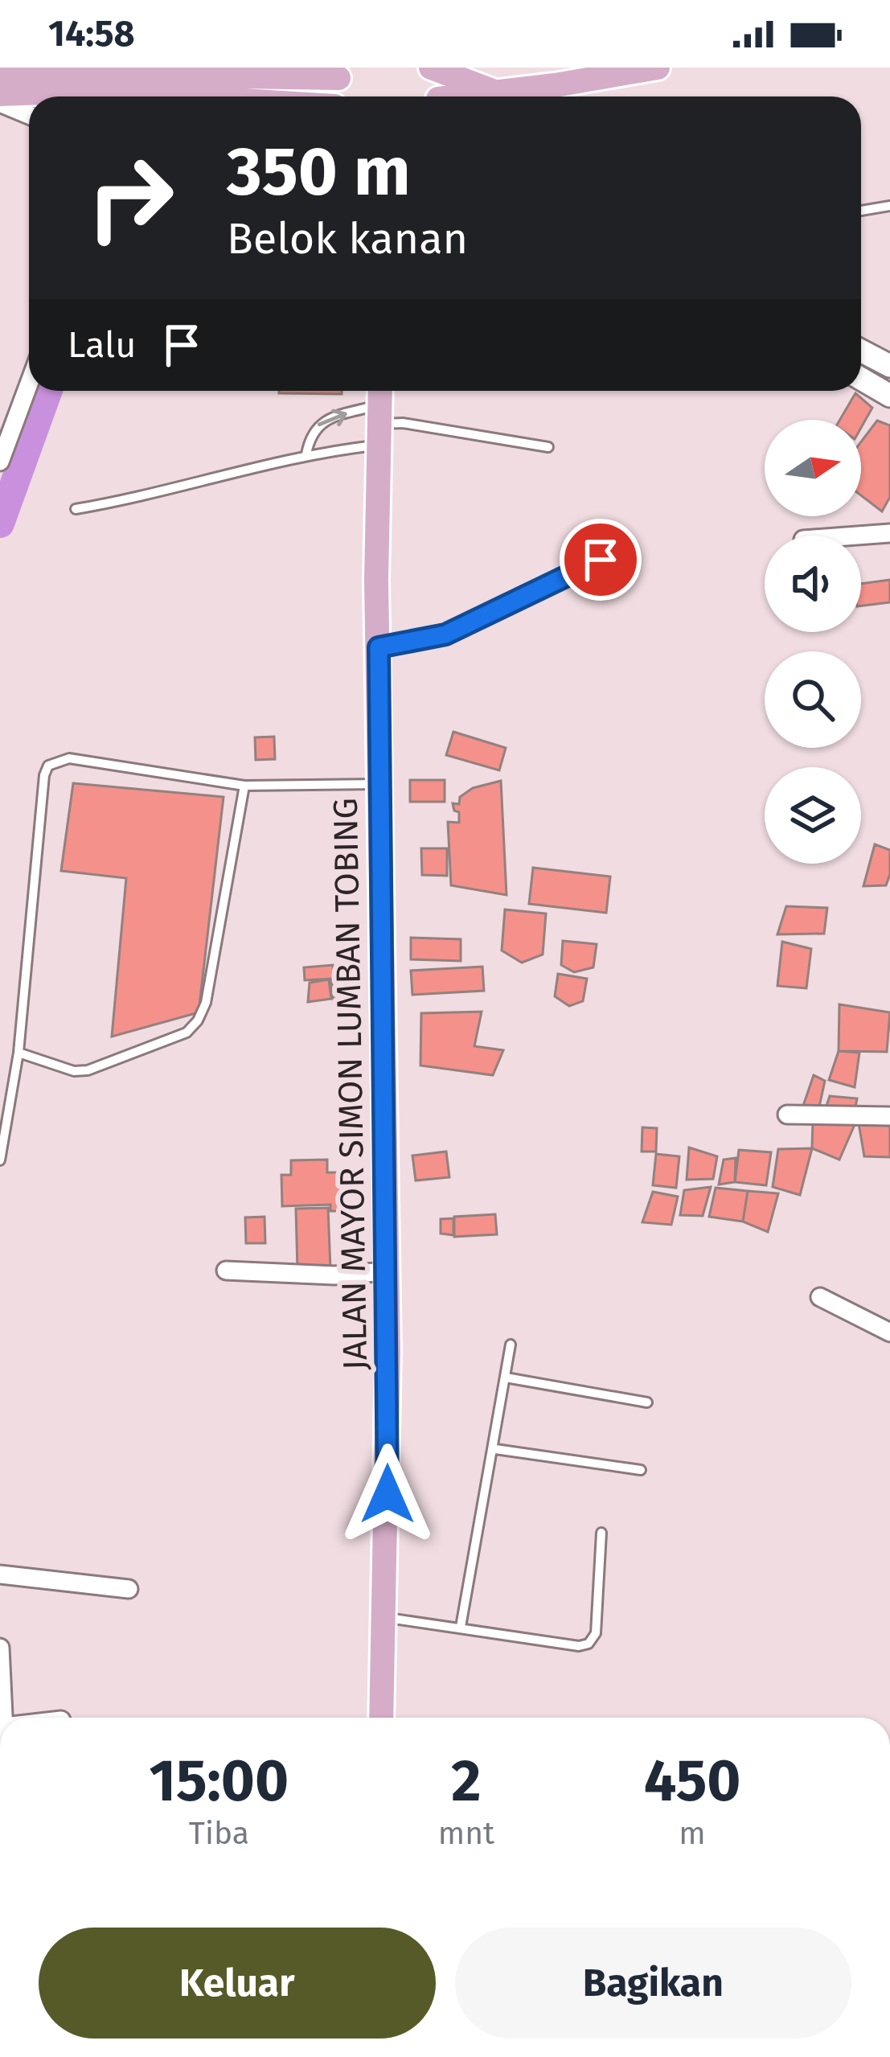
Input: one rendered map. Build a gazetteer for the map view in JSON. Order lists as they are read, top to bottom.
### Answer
{
  "streets": {
    "main road": ["JALAN MAYOR SIMON LUMBAN TOBING"]
  },
  "north": "right",
  "page": {
    "status": "14:58",
    "turn": ["350 m", "Belok kanan"],
    "then": "Lalu",
    "eta": [
      "15:00",
      "Tiba",
      "2",
      "mnt",
      "450",
      "m"
    ],
    "buttons": ["Keluar", "Bagikan"]
  }
}
